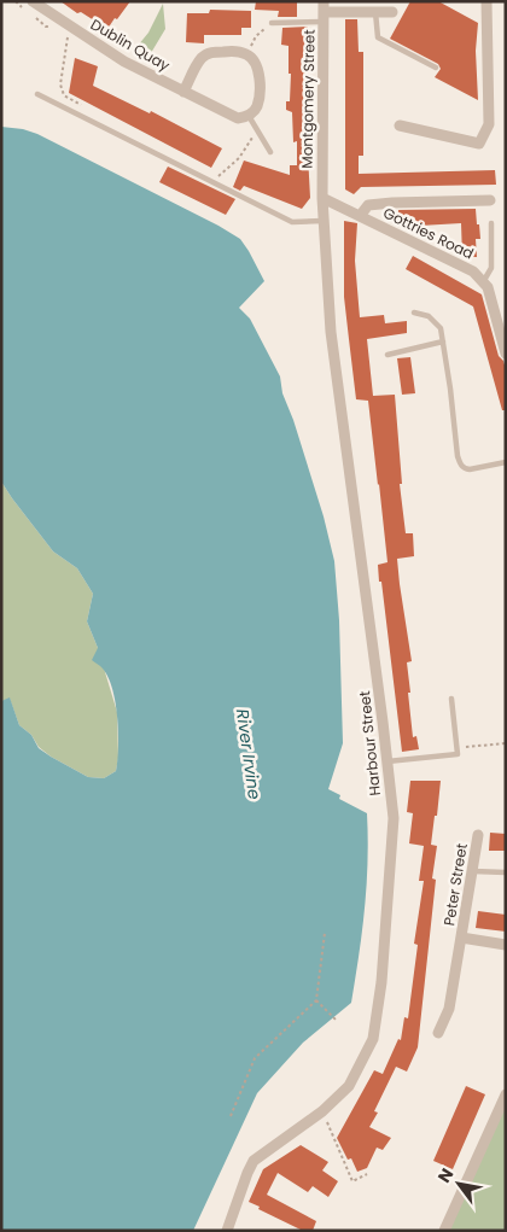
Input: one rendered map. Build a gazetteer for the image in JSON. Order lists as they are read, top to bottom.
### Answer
{
  "streets": {
    "street": [
      "Dublin Quay",
      "Montgomery Street",
      "Gottries Road",
      "Harbour Street",
      "Peter Street"
    ]
  },
  "crossings": [
    ["Montgomery Street", "Gottries Road"],
    ["Montgomery Street", "Harbour Street"],
    ["Gottries Road", "Harbour Street"]
  ],
  "water": ["River Irvine"],
  "north": "top left"
}
